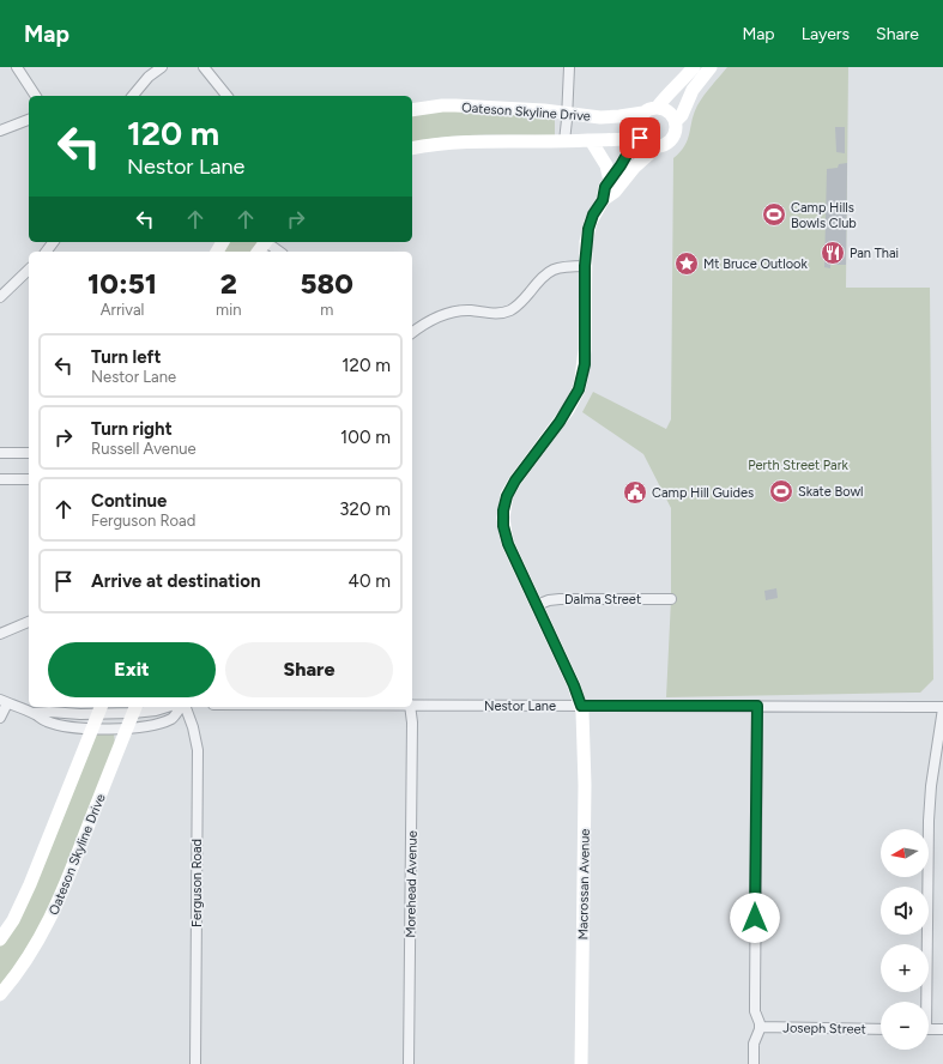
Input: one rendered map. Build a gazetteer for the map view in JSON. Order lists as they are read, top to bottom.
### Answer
{
  "streets": {
    "main road": ["Oateson Skyline Drive", "Macrossan Avenue"],
    "street": [
      "Dalma Street",
      "Nestor Lane",
      "Ferguson Road",
      "Morehead Avenue",
      "Joseph Street"
    ]
  },
  "crossings": [
    ["Oateson Skyline Drive", "Ferguson Road"],
    ["Dalma Street", "Macrossan Avenue"],
    ["Nestor Lane", "Macrossan Avenue"]
  ],
  "parks": ["Perth Street Park"],
  "places": {
    "sports": ["Camp Hills Bowls Club", "Skate Bowl"],
    "restaurant": ["Pan Thai"],
    "place": ["Mt Bruce Outlook"],
    "public building": ["Camp Hill Guides"]
  },
  "north": "left",
  "page": {
    "header": "Map",
    "nav": ["Map", "Layers", "Share"],
    "turn": ["120 m", "Nestor Lane"],
    "eta": [
      "10:51",
      "Arrival",
      "2",
      "min",
      "580",
      "m"
    ],
    "list": [
      {
        "name": "Turn left",
        "note": "Nestor Lane",
        "value": "120 m"
      },
      {
        "name": "Turn right",
        "note": "Russell Avenue",
        "value": "100 m"
      },
      {
        "name": "Continue",
        "note": "Ferguson Road",
        "value": "320 m"
      },
      {
        "name": "Arrive at destination",
        "value": "40 m"
      }
    ],
    "buttons": ["Exit", "Share"],
    "map_buttons": ["+", "−"]
  }
}
